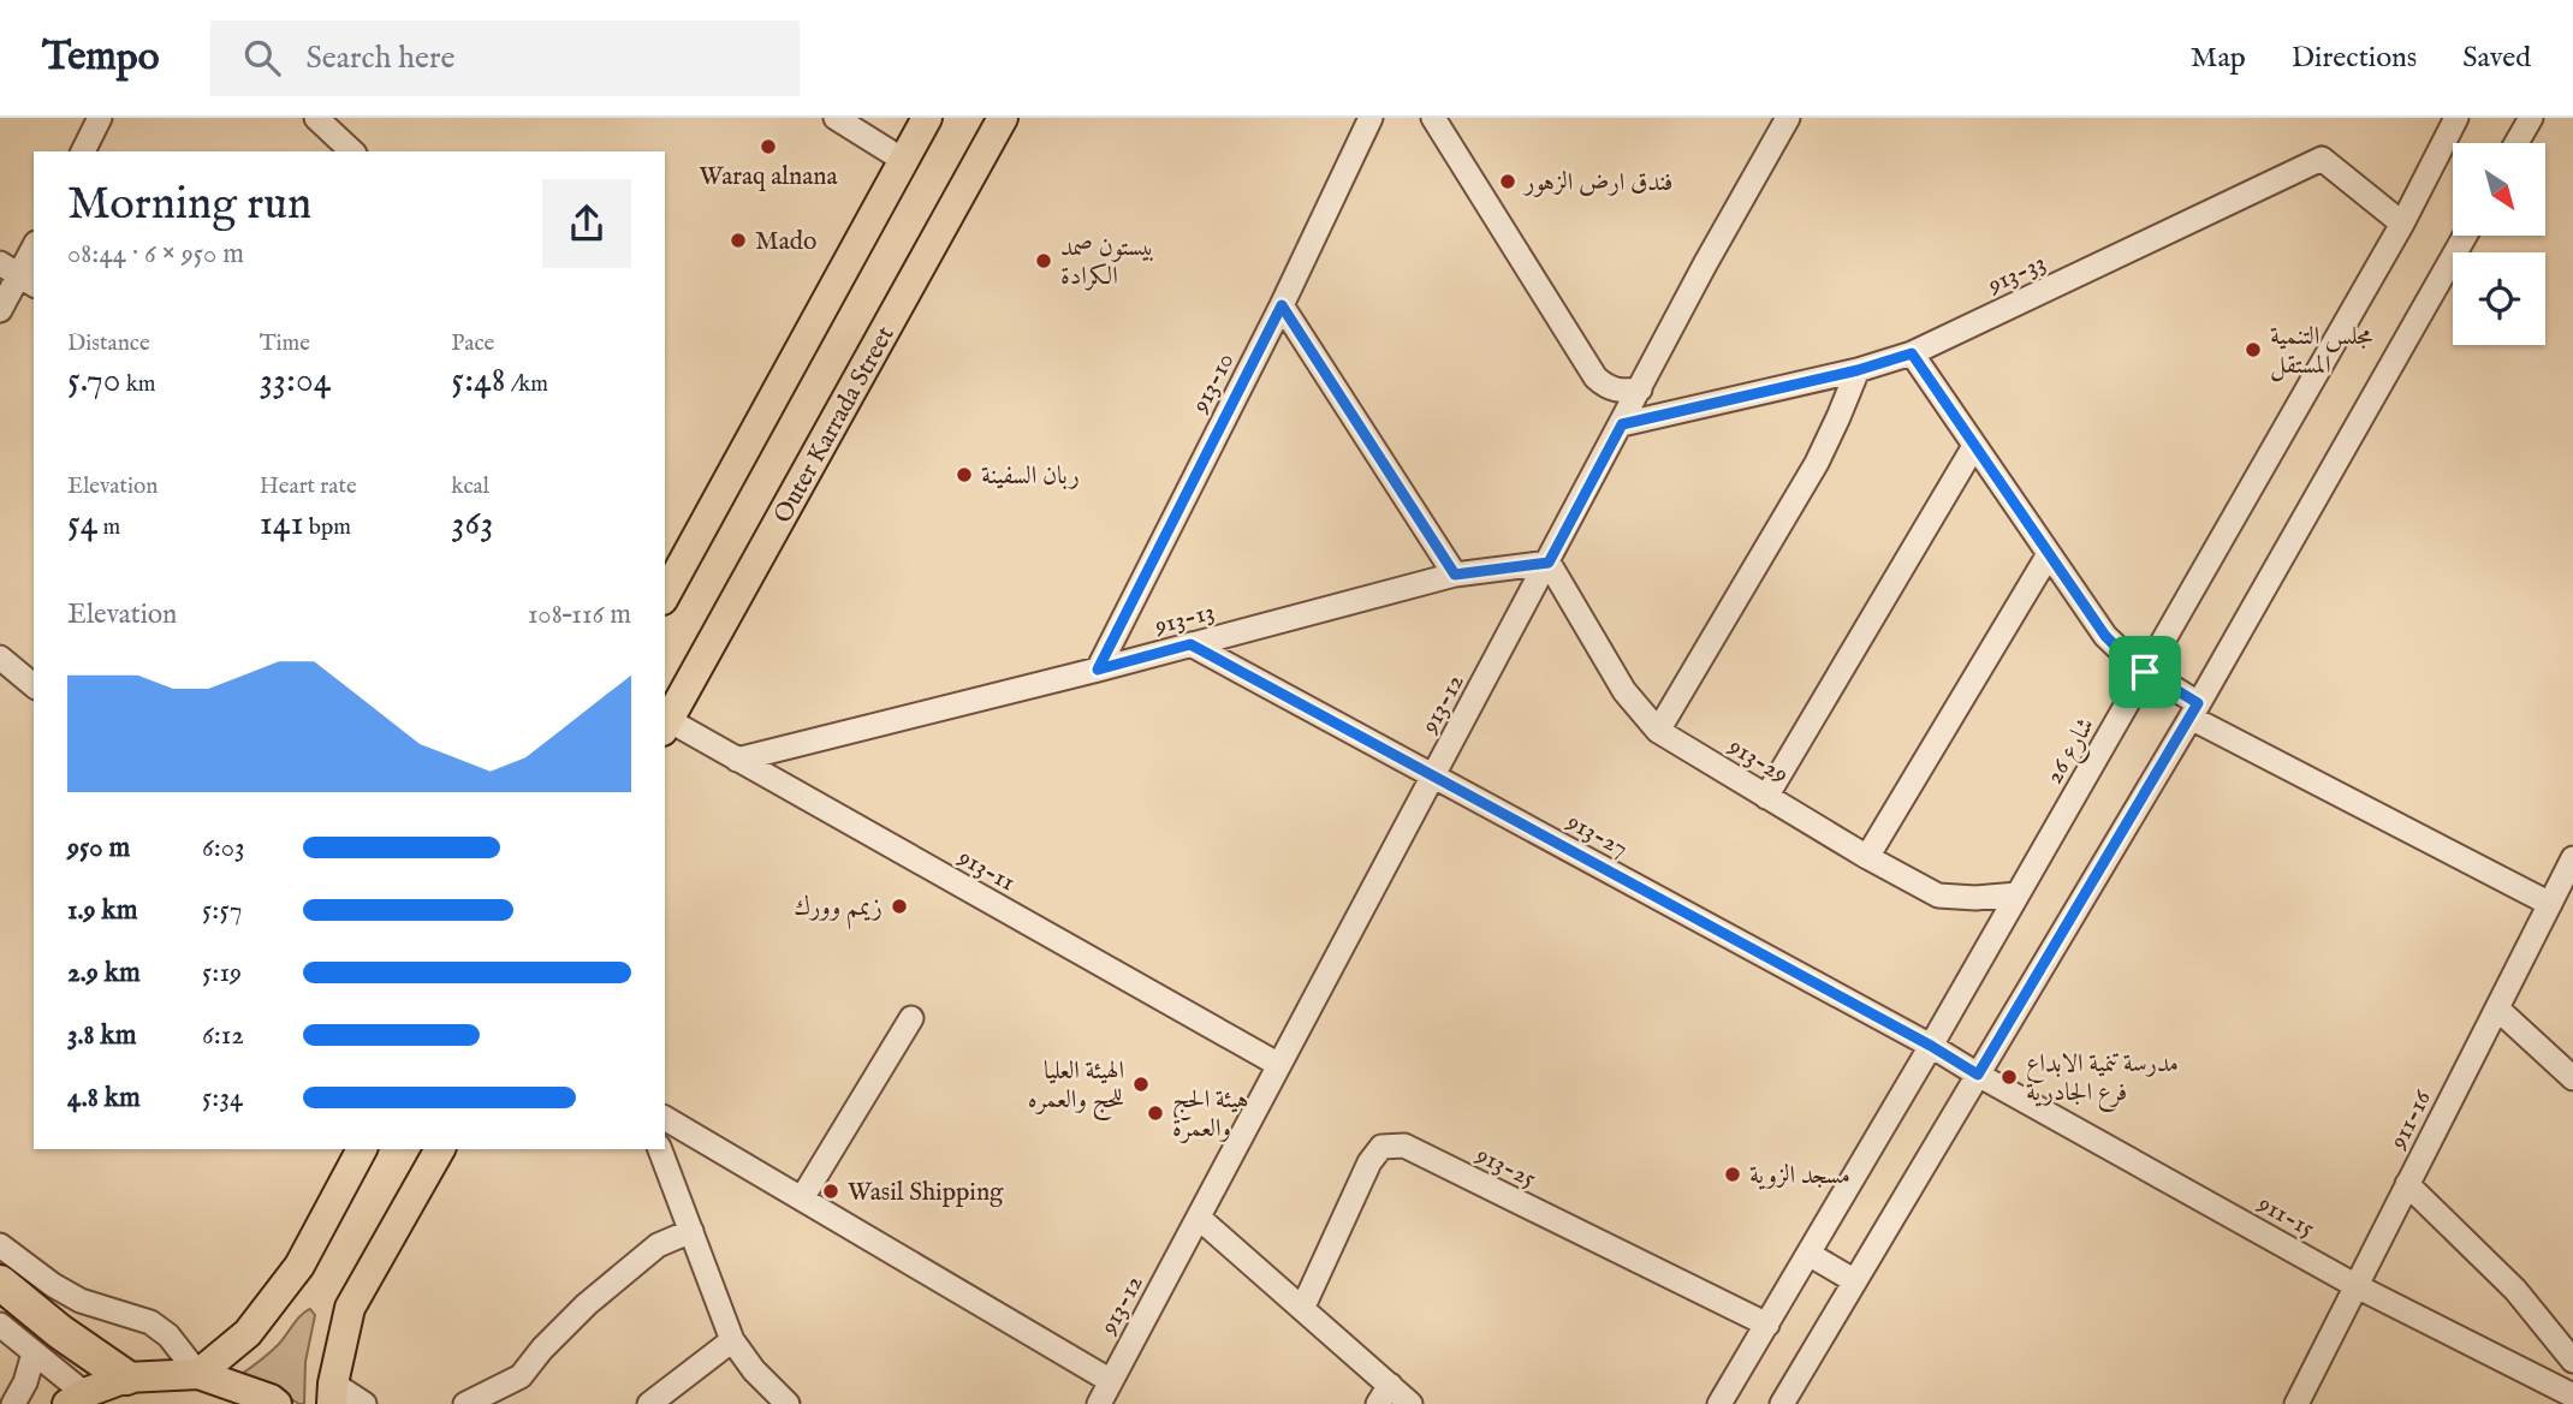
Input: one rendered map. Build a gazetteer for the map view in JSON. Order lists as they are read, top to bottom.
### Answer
{
  "streets": {
    "main road": ["Outer Karrada Street"],
    "street": [
      "913-33",
      "913-10",
      "913-13",
      "913-12",
      "شارع 26",
      "913-29",
      "913-27",
      "913-11",
      "911-16",
      "913-25",
      "911-15"
    ]
  },
  "crossings": [
    ["913-33", "913-12"],
    ["913-33", "شارع 26"],
    ["913-10", "913-13"],
    ["Outer Karrada Street", "913-11"],
    ["913-13", "913-12"],
    ["913-13", "913-29"],
    ["913-13", "913-27"],
    ["913-13", "913-11"],
    ["913-12", "913-29"],
    ["913-12", "913-27"],
    ["913-12", "913-11"],
    ["شارع 26", "913-29"],
    ["شارع 26", "913-27"],
    ["شارع 26", "913-25"],
    ["913-27", "911-15"],
    ["911-16", "911-15"]
  ],
  "places": [
    "Waraq alnana",
    "فندق ارض الزهور",
    "Mado",
    "بيستون صمد الكرادة",
    "مجلس التنمية المستقل",
    "ربان السفينة",
    "زيمم وورك",
    "مدرسة تنمية الابداع فرع الجادرية",
    "الهيئة العليا للحج والعمره",
    "هيئة الحج والعمرة",
    "مسجد الزوية",
    "Wasil Shipping"
  ],
  "north": "bottom right",
  "page": {
    "header": "Tempo",
    "search": "Search here",
    "nav": ["Map", "Directions", "Saved"],
    "heading": ["Morning run", "08:44 · 6 × 950 m"],
    "stats": [
      ["Distance", "5.70 km"],
      ["Time", "33:04"],
      ["Pace", "5:48 /km"],
      ["Elevation", "54 m"],
      ["Heart rate", "141 bpm"],
      ["kcal", "363"]
    ],
    "chart": ["Elevation", "108–116 m"],
    "list": [
      {
        "name": "950 m",
        "note": "6:03"
      },
      {
        "name": "1.9 km",
        "note": "5:57"
      },
      {
        "name": "2.9 km",
        "note": "5:19"
      },
      {
        "name": "3.8 km",
        "note": "6:12"
      },
      {
        "name": "4.8 km",
        "note": "5:34"
      }
    ]
  }
}
